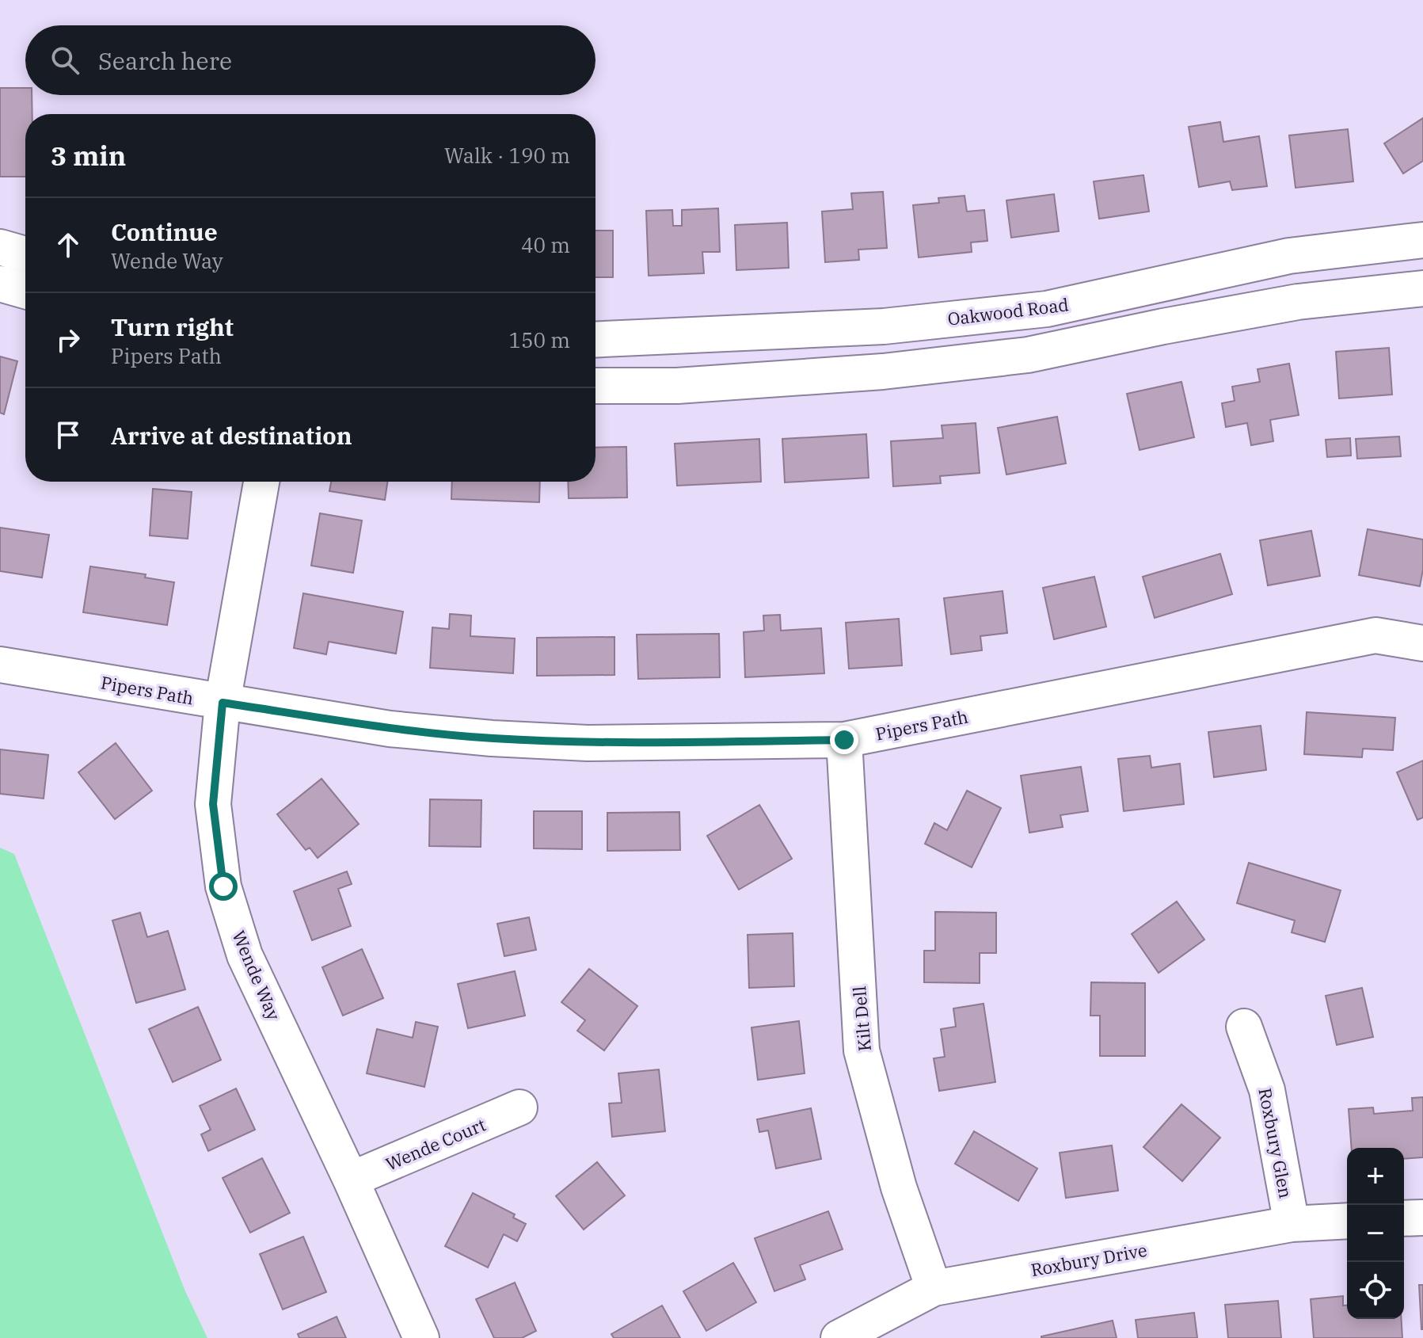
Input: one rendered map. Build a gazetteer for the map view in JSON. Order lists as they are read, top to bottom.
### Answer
{
  "streets": {
    "street": [
      "Oakwood Road",
      "Pipers Path",
      "Wende Way",
      "Kilt Dell",
      "Roxbury Glen",
      "Wende Court",
      "Roxbury Drive"
    ]
  },
  "crossings": [
    ["Pipers Path", "Wende Way"],
    ["Pipers Path", "Kilt Dell"],
    ["Wende Way", "Wende Court"],
    ["Kilt Dell", "Roxbury Drive"],
    ["Roxbury Glen", "Roxbury Drive"]
  ],
  "page": {
    "search": "Search here",
    "heading": ["3 min", "Walk · 190 m"],
    "list": [
      ["Continue", "Wende Way", "40 m"],
      ["Turn right", "Pipers Path", "150 m"],
      "Arrive at destination"
    ],
    "map_buttons": ["+", "−"]
  }
}
